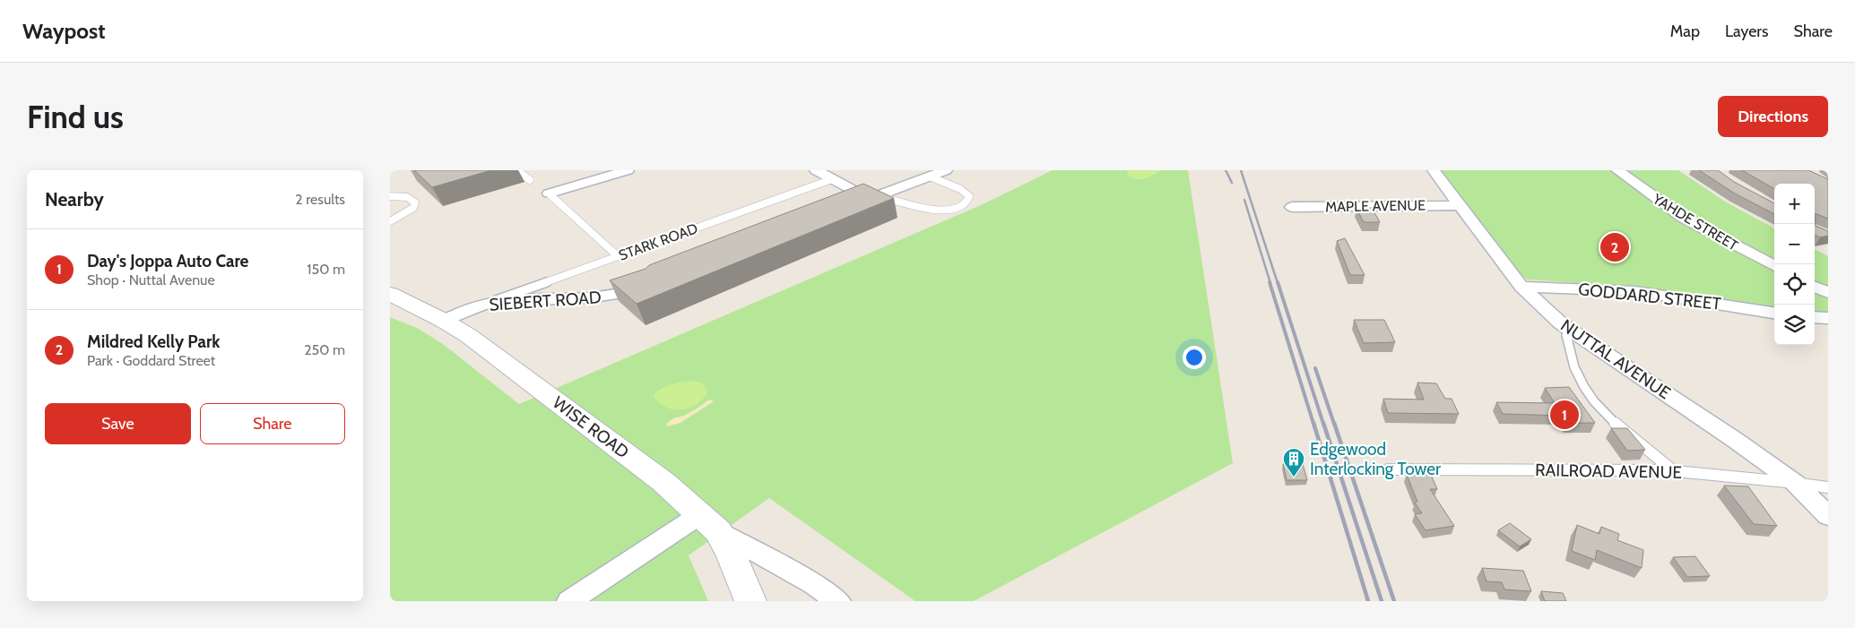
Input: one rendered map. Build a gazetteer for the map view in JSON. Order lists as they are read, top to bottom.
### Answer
{
  "streets": {
    "street": [
      "MAPLE AVENUE",
      "YAHDE STREET",
      "GODDARD STREET",
      "SIEBERT ROAD",
      "NUTTAL AVENUE",
      "WISE ROAD"
    ],
    "lane": ["STARK ROAD", "RAILROAD AVENUE"]
  },
  "crossings": [
    ["MAPLE AVENUE", "NUTTAL AVENUE"],
    ["STARK ROAD", "SIEBERT ROAD"],
    ["GODDARD STREET", "NUTTAL AVENUE"],
    ["SIEBERT ROAD", "WISE ROAD"],
    ["NUTTAL AVENUE", "RAILROAD AVENUE"]
  ],
  "places": {
    "building": ["Edgewood Interlocking Tower"]
  },
  "page": {
    "header": "Waypost",
    "nav": ["Map", "Layers", "Share"],
    "buttons": [
      "Directions",
      ["Save", "Share"]
    ],
    "title": "Find us",
    "heading": ["Nearby", "2 results"],
    "map_buttons": ["+", "−"],
    "list": [
      {
        "mark": "1",
        "name": "Day's Joppa Auto Care",
        "note": "Shop · Nuttal Avenue",
        "value": "150 m"
      },
      {
        "mark": "2",
        "name": "Mildred Kelly Park",
        "note": "Park · Goddard Street",
        "value": "250 m"
      }
    ],
    "pins": ["2", "1"]
  }
}
